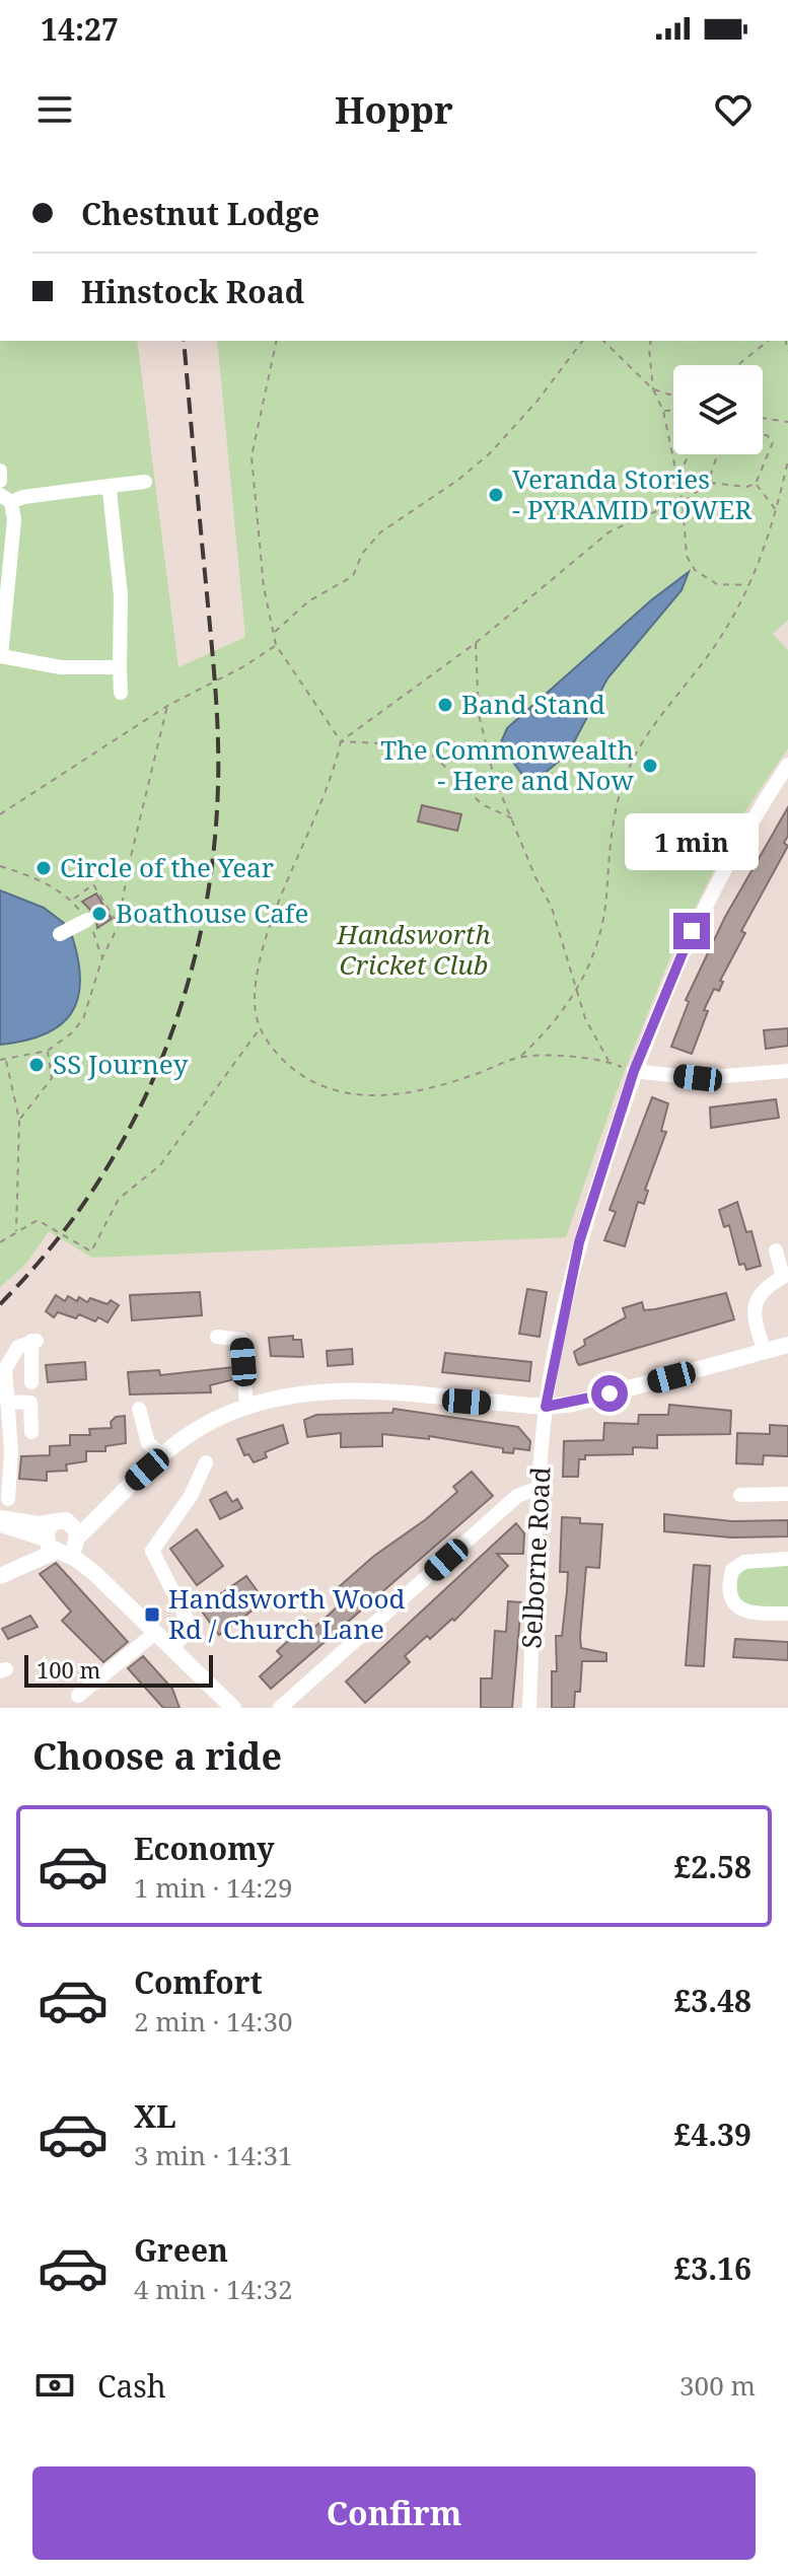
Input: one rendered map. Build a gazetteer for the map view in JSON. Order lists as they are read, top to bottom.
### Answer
{
  "streets": {
    "street": ["Selborne Road"]
  },
  "parks": ["Handsworth Cricket Club"],
  "places": {
    "other": [
      "Veranda Stories - PYRAMID TOWER",
      "Band Stand",
      "The Commonwealth - Here and Now",
      "Circle of the Year",
      "Boathouse Cafe",
      "SS Journey"
    ],
    "transit": ["Handsworth Wood Rd / Church Lane"]
  },
  "scale_bar": "100 m",
  "page": {
    "status": "14:27",
    "header": "Hoppr",
    "banner": ["Chestnut Lodge", "Hinstock Road"],
    "bubble": "1 min",
    "scale": "100 m",
    "heading": "Choose a ride",
    "list": [
      {
        "name": "Economy",
        "note": "1 min · 14:29",
        "value": "£2.58"
      },
      {
        "name": "Comfort",
        "note": "2 min · 14:30",
        "value": "£3.48"
      },
      {
        "name": "XL",
        "note": "3 min · 14:31",
        "value": "£4.39"
      },
      {
        "name": "Green",
        "note": "4 min · 14:32",
        "value": "£3.16"
      }
    ],
    "pay": ["Cash", "300 m"],
    "buttons": "Confirm"
  }
}
